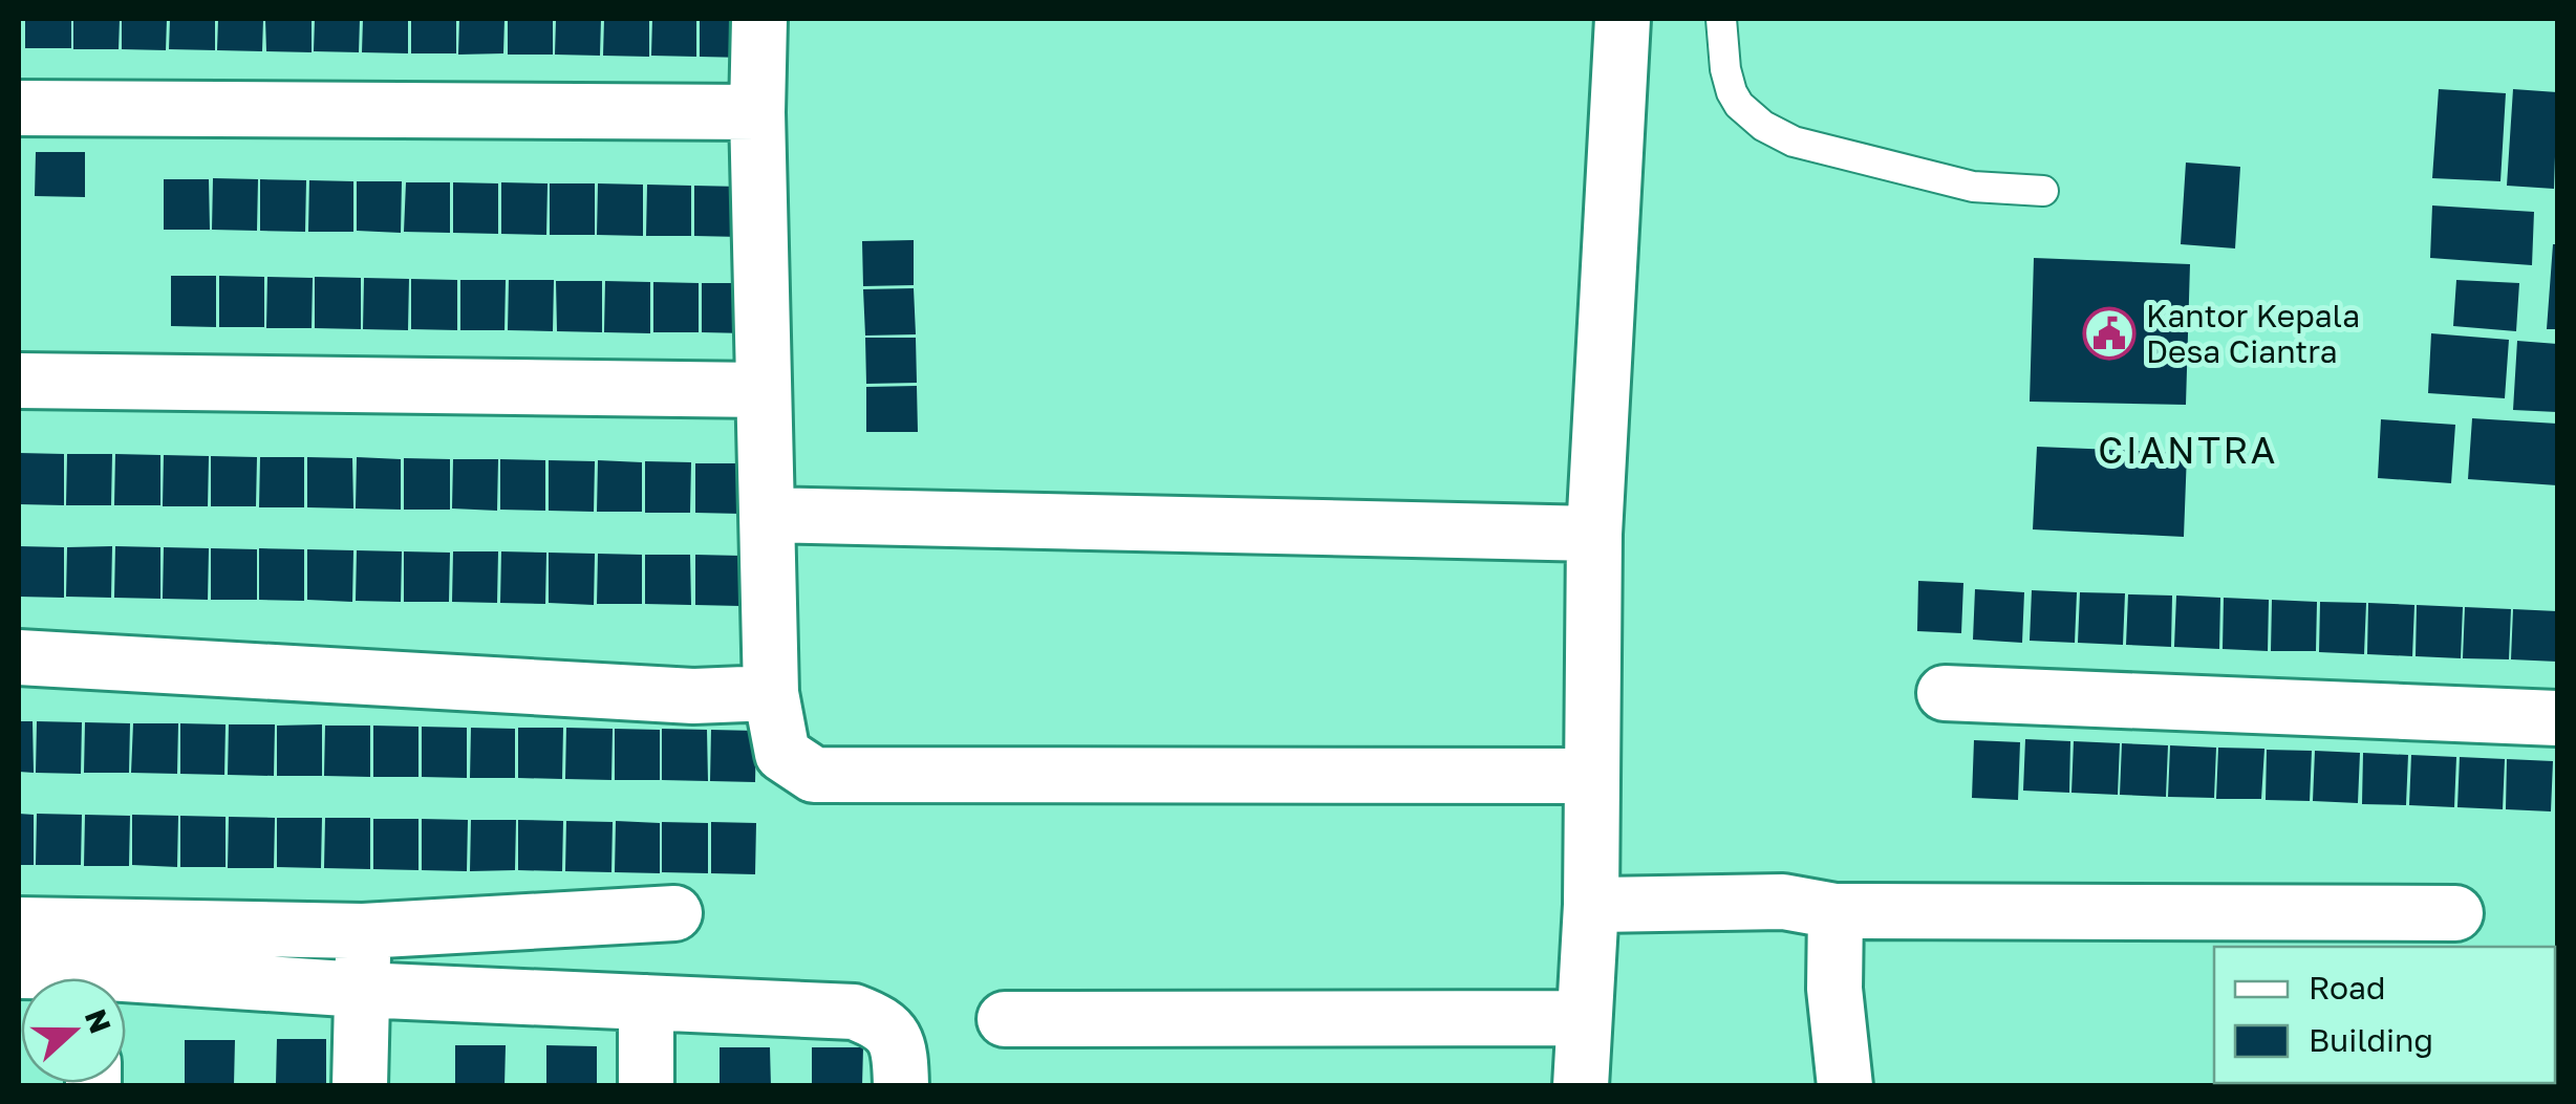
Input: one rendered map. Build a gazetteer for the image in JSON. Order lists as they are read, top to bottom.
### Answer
{
  "districts": ["CIANTRA"],
  "places": {
    "public building": ["Kantor Kepala Desa Ciantra"]
  },
  "legend": ["Road", "Building"],
  "north": "right"
}
